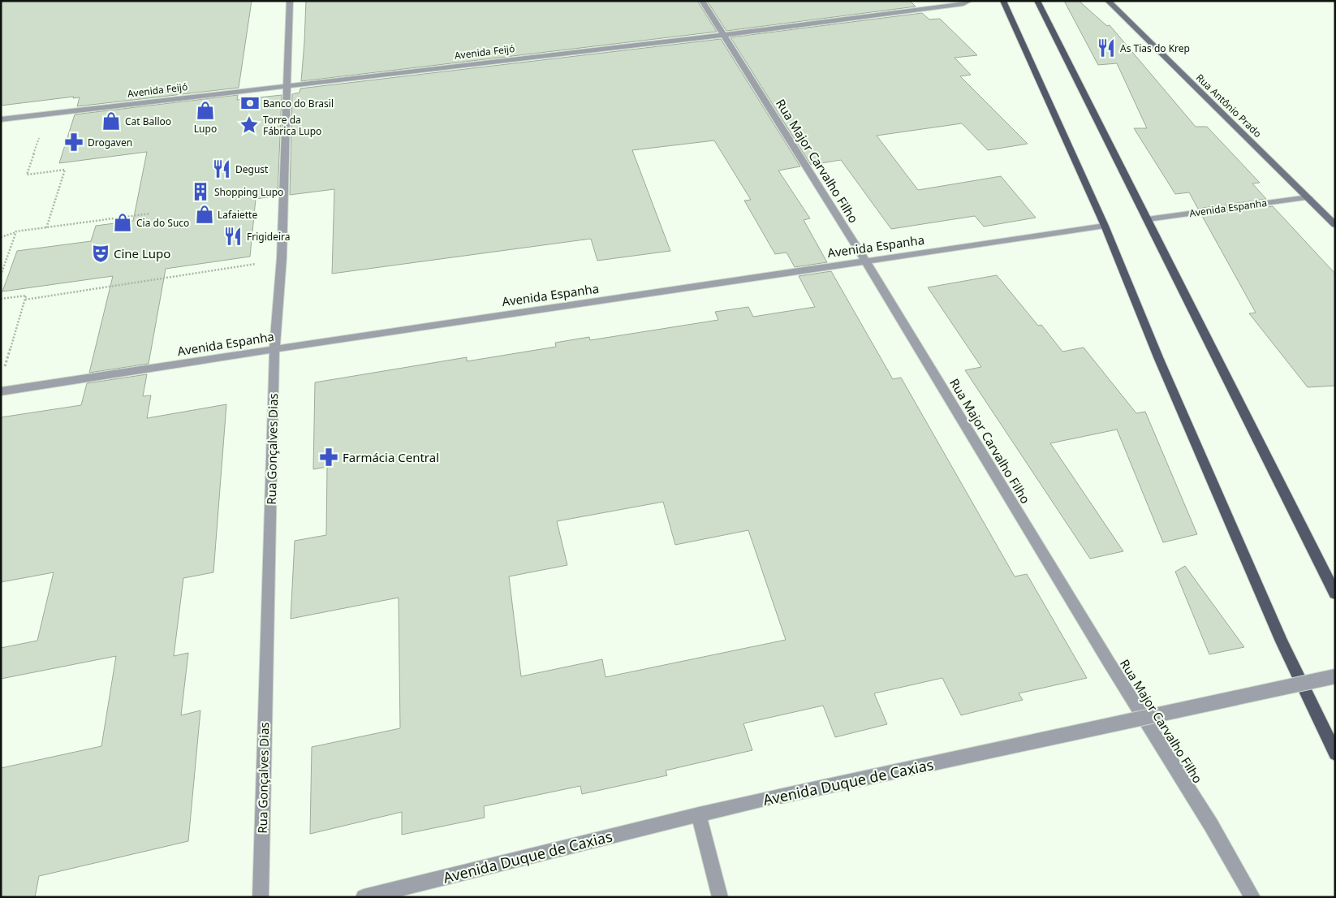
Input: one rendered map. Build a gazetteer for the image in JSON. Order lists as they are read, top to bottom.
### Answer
{
  "streets": {
    "main road": ["Rua Antônio Prado"],
    "street": [
      "Avenida Feijó",
      "Rua Major Carvalho Filho",
      "Avenida Espanha",
      "Rua Gonçalves Dias",
      "Avenida Duque de Caxias"
    ]
  },
  "crossings": [
    ["Avenida Feijó", "Rua Major Carvalho Filho"],
    ["Avenida Feijó", "Rua Gonçalves Dias"],
    ["Rua Antônio Prado", "Avenida Espanha"],
    ["Rua Major Carvalho Filho", "Avenida Espanha"],
    ["Avenida Espanha", "Rua Gonçalves Dias"]
  ],
  "places": {
    "restaurant": ["As Tias do Krep", "Degust", "Frigideira"],
    "bank": ["Banco do Brasil"],
    "shop": [
      "Lupo",
      "Cat Balloo",
      "Lafaiette",
      "Cia do Suco"
    ],
    "place": ["Torre da Fábrica Lupo"],
    "pharmacy": ["Drogaven", "Farmácia Central"],
    "building": ["Shopping Lupo"],
    "theatre": ["Cine Lupo"]
  }
}
